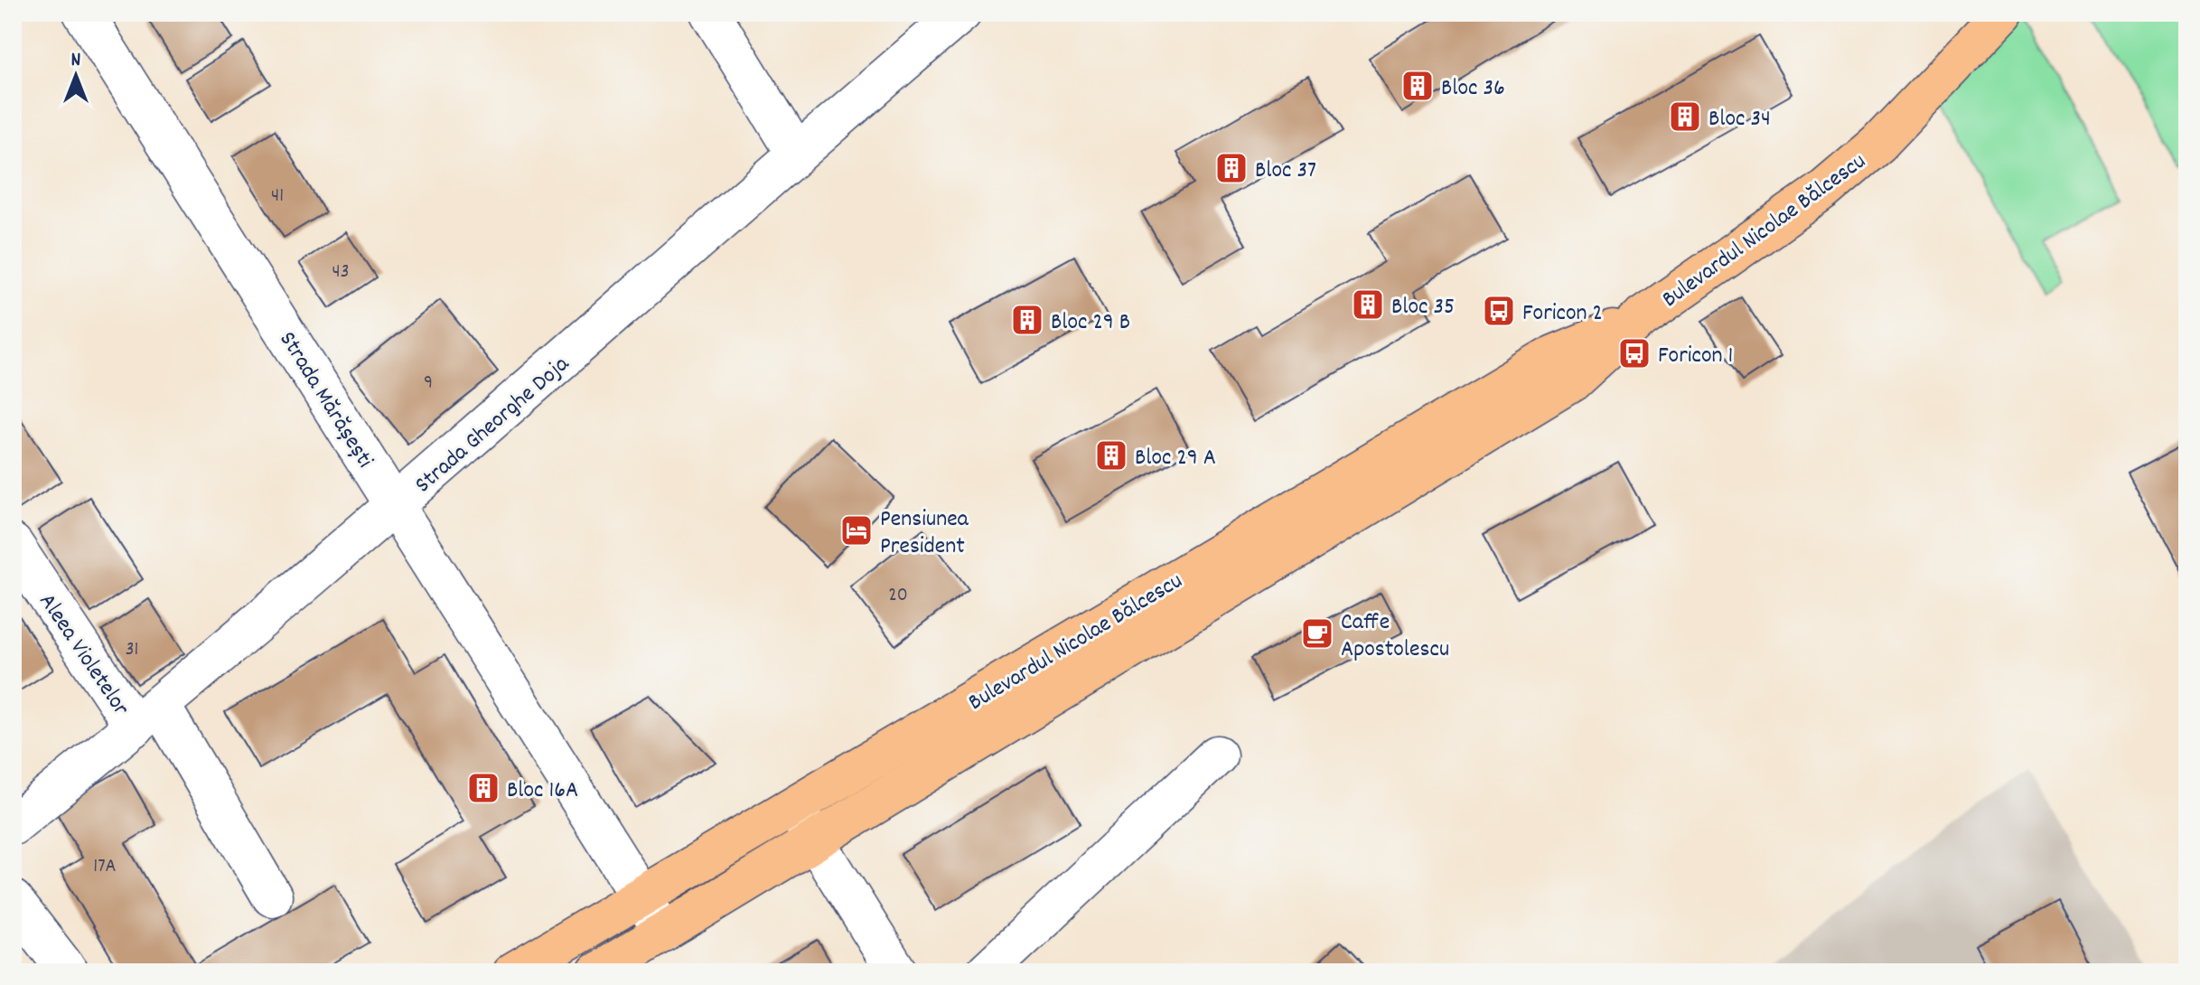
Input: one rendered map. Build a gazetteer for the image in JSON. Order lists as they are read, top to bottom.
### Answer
{
  "streets": {
    "main road": ["Bulevardul Nicolae Bălcescu"],
    "street": ["Strada Mărășești", "Strada Gheorghe Doja", "Aleea Violetelor"]
  },
  "crossings": [
    ["Bulevardul Nicolae Bălcescu", "Strada Mărășești"],
    ["Strada Mărășești", "Strada Gheorghe Doja"],
    ["Strada Gheorghe Doja", "Aleea Violetelor"]
  ],
  "places": {
    "building": [
      "Bloc 36",
      "Bloc 34",
      "Bloc 37",
      "Bloc 35",
      "Bloc 29 B",
      "Bloc 29 A",
      "Bloc 16A"
    ],
    "bus stop": ["Foricon 2", "Foricon 1"],
    "hotel": ["Pensiunea President"],
    "cafe": ["Caffe Apostolescu"]
  },
  "house_numbers": [
    "41",
    "43",
    "9",
    "20",
    "31",
    "17A"
  ],
  "north": "top"
}
